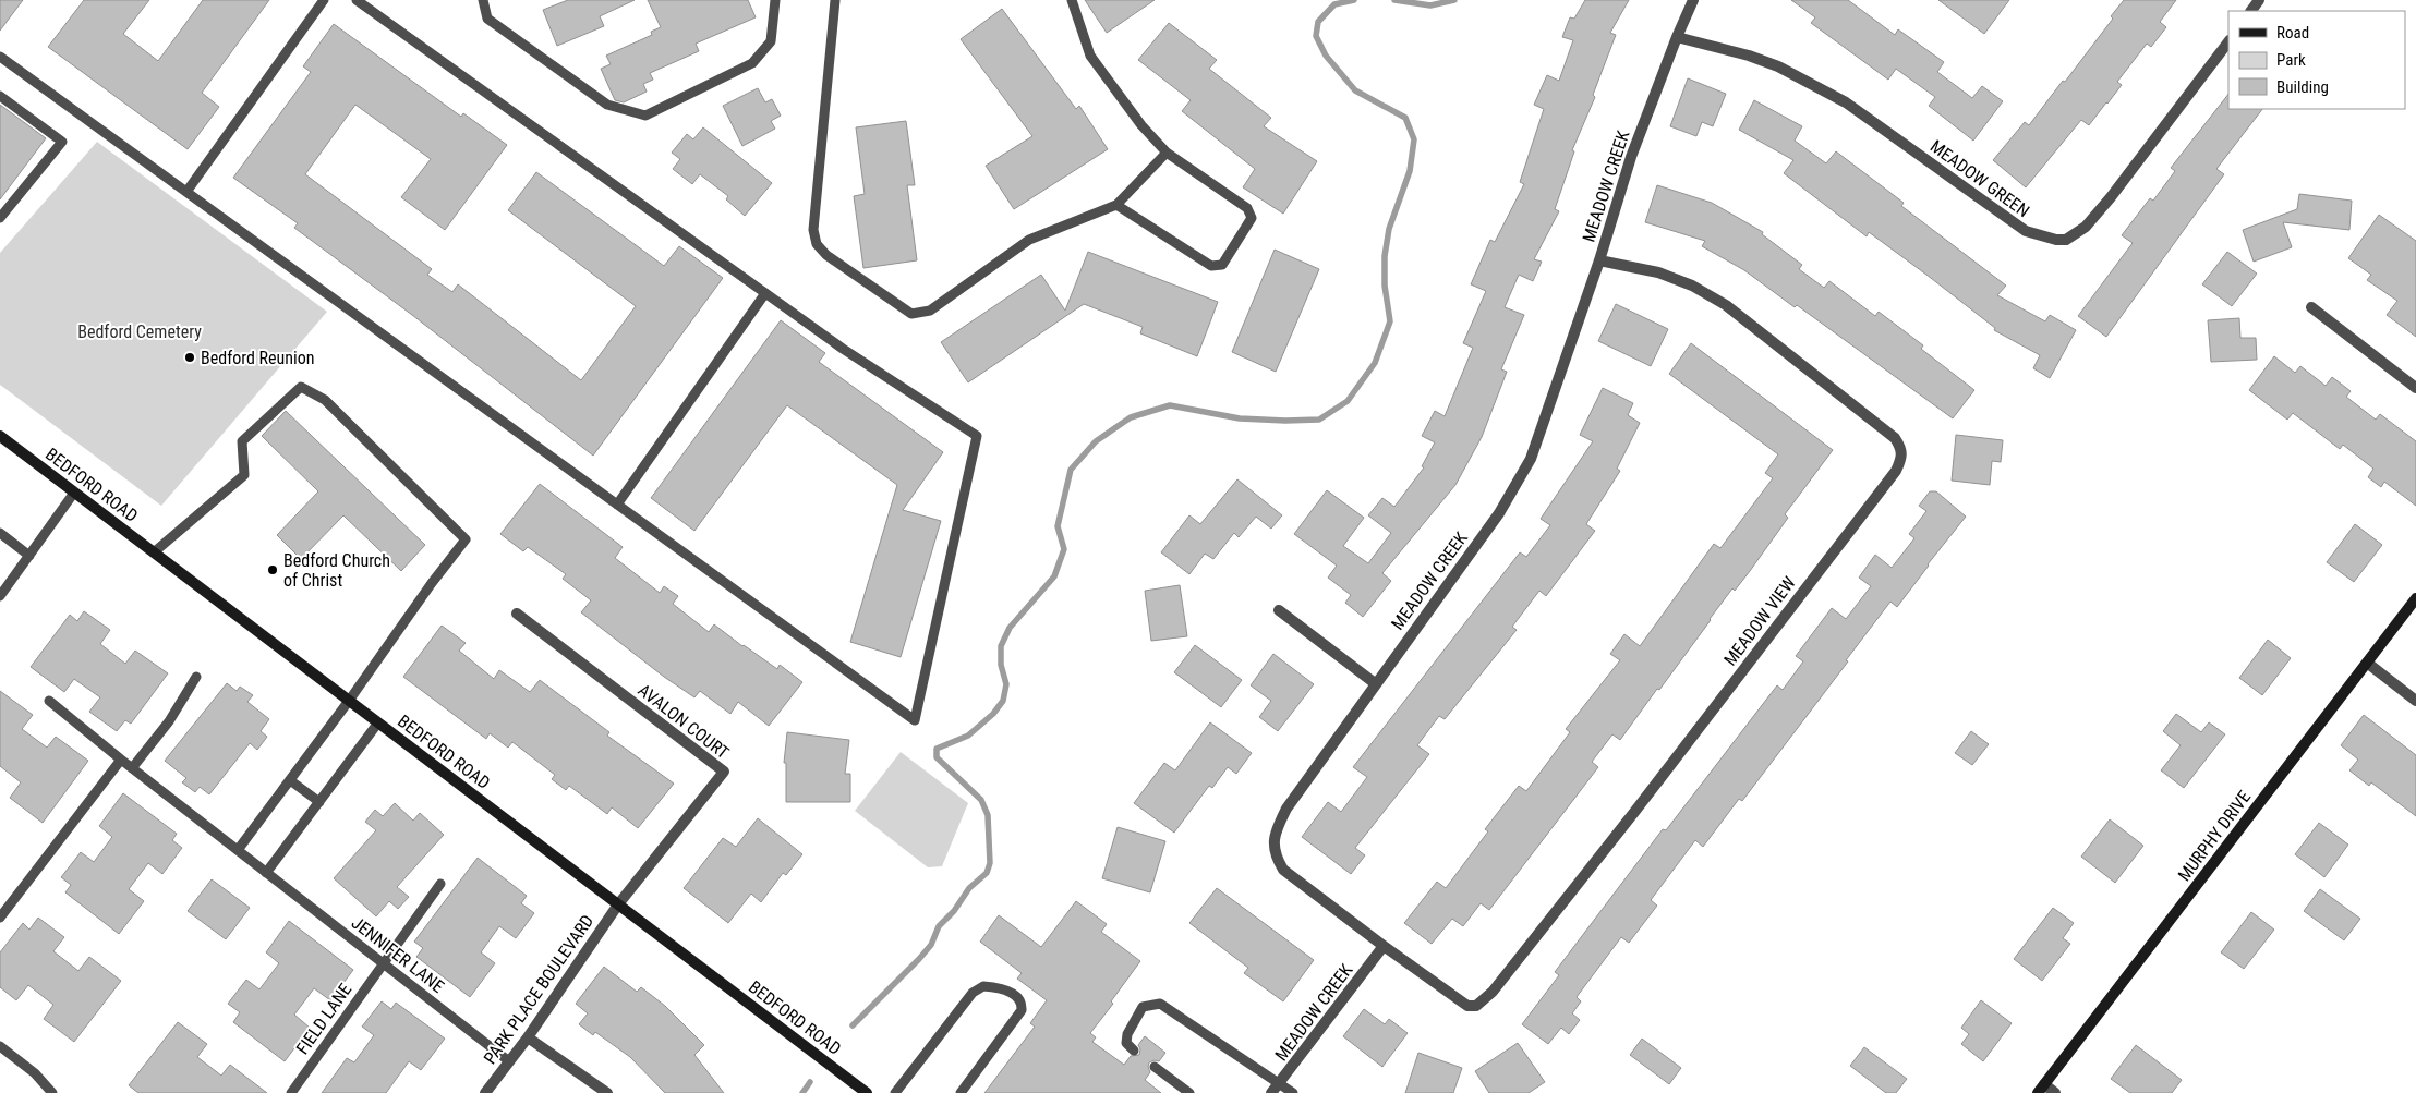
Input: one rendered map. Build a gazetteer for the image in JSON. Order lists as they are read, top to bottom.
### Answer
{
  "streets": {
    "main road": ["BEDFORD ROAD", "MURPHY DRIVE"],
    "street": [
      "MEADOW GREEN",
      "MEADOW CREEK",
      "MEADOW VIEW",
      "AVALON COURT",
      "PARK PLACE BOULEVARD"
    ],
    "lane": ["JENNIFER LANE", "FIELD LANE"]
  },
  "crossings": [
    ["MEADOW GREEN", "MEADOW CREEK"],
    ["MEADOW CREEK", "MEADOW VIEW"],
    ["BEDFORD ROAD", "AVALON COURT"],
    ["BEDFORD ROAD", "PARK PLACE BOULEVARD"],
    ["AVALON COURT", "PARK PLACE BOULEVARD"],
    ["JENNIFER LANE", "PARK PLACE BOULEVARD"],
    ["JENNIFER LANE", "FIELD LANE"]
  ],
  "parks": ["Bedford Cemetery"],
  "places": ["Bedford Reunion", "Bedford Church of Christ"],
  "legend": ["Road", "Park", "Building"]
}
